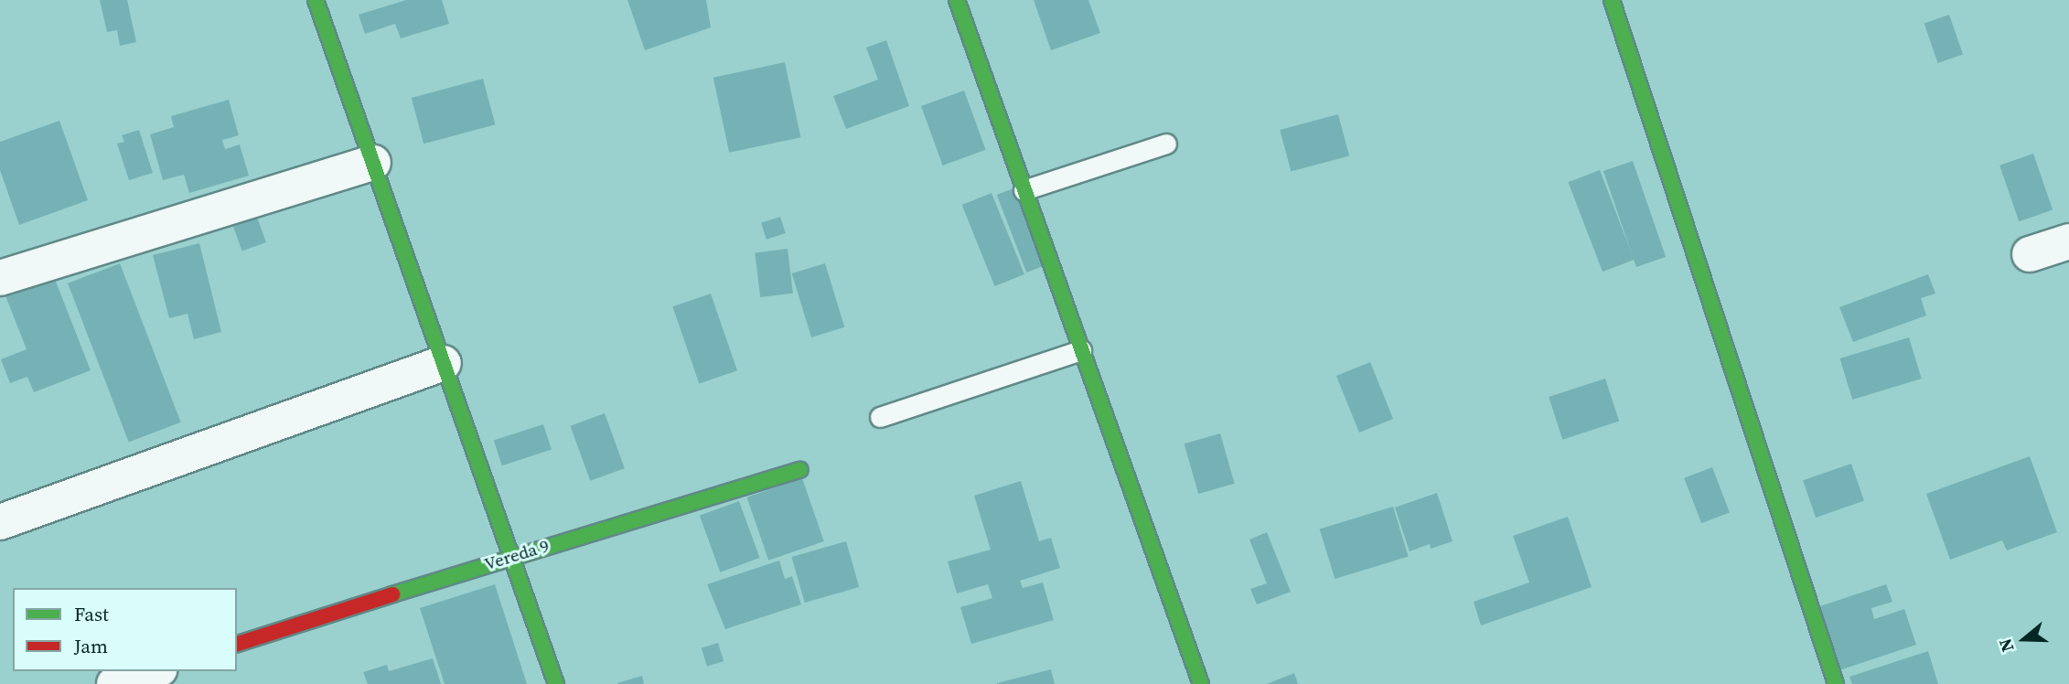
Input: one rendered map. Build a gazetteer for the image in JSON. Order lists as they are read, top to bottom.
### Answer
{
  "streets": {
    "street": ["Vereda 9"]
  },
  "legend": ["Fast", "Jam"],
  "north": "left"
}
